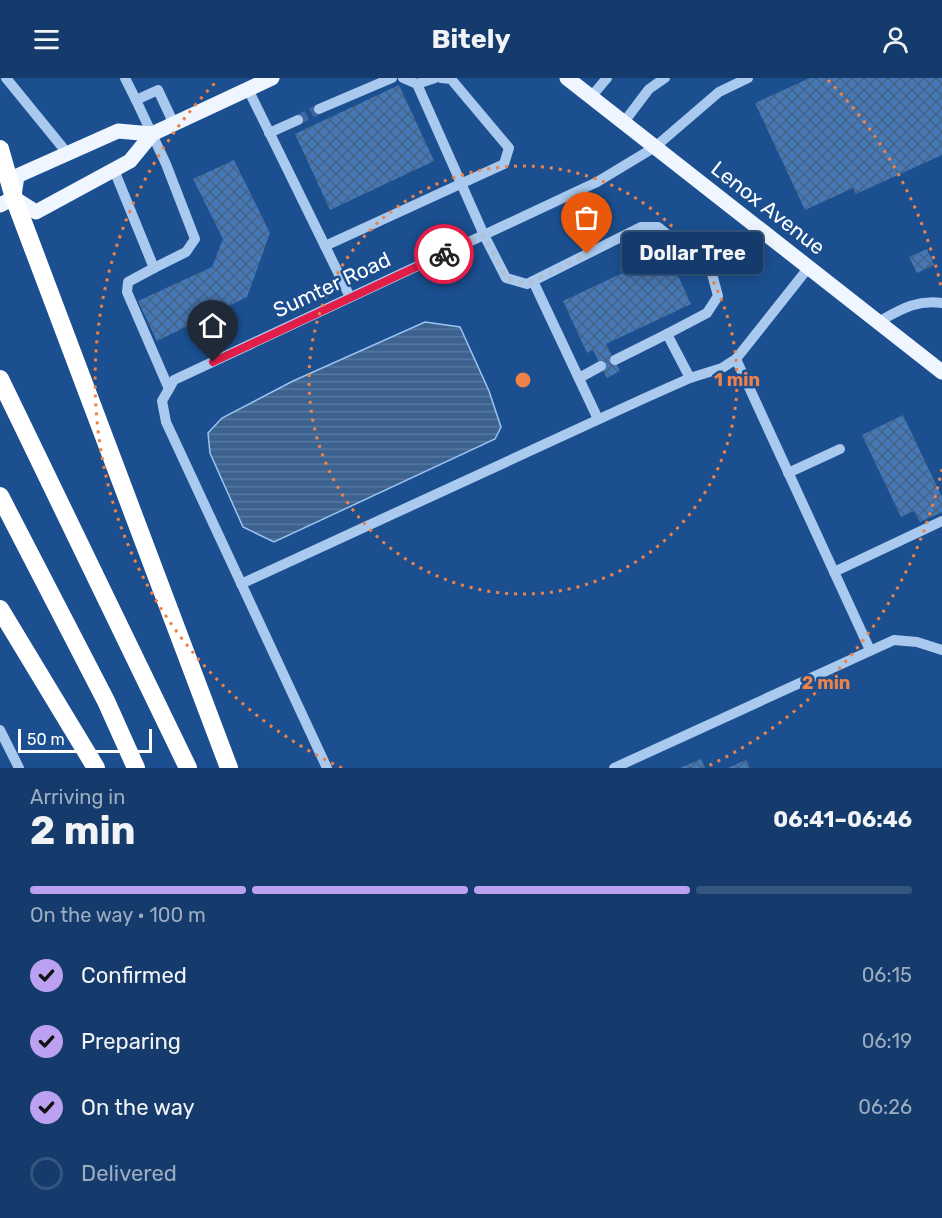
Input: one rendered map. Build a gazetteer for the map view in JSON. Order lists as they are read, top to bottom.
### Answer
{
  "streets": {
    "main road": ["Lenox Avenue"],
    "street": ["Sumter Road"]
  },
  "crossings": [
    ["Lenox Avenue", "Sumter Road"]
  ],
  "places": ["Dollar Tree"],
  "scale_bar": "50 m",
  "page": {
    "header": "Bitely",
    "bubble": "Dollar Tree",
    "scale": "50 m",
    "heading": ["2 min", "Arriving in", "06:41–06:46"],
    "bar": "On the way · 100 m",
    "list": [
      ["Confirmed", "06:15"],
      ["Preparing", "06:19"],
      ["On the way", "06:26"],
      "Delivered"
    ]
  },
  "rings": ["1 min", "2 min"]
}
